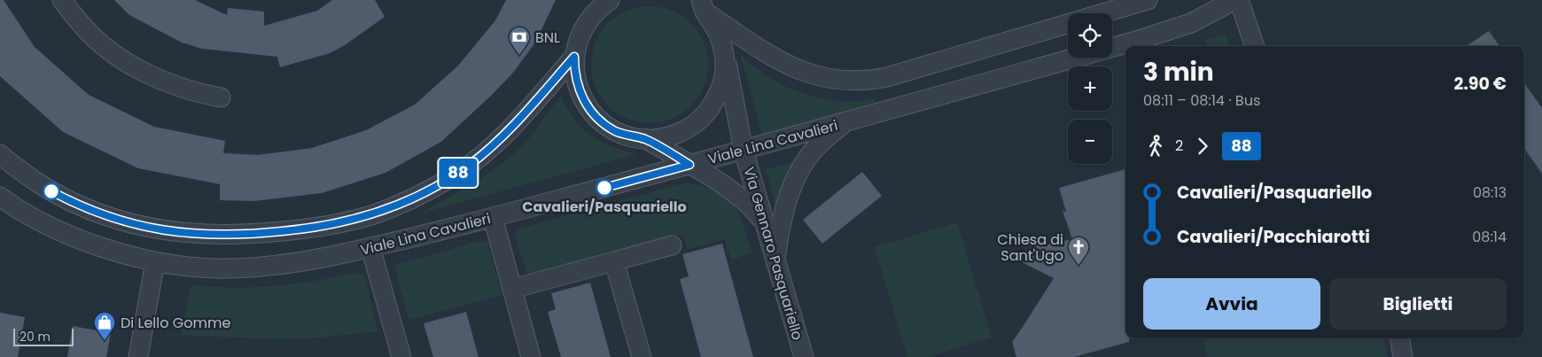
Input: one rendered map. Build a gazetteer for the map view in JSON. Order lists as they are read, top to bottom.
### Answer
{
  "streets": {
    "street": ["Viale Lina Cavalieri", "Via Gennaro Pasquariello"]
  },
  "crossings": [
    ["Viale Lina Cavalieri", "Via Gennaro Pasquariello"]
  ],
  "places": {
    "bank": ["BNL"],
    "other": ["Cavalieri/Pasquariello"],
    "church": ["Chiesa di Sant'Ugo"],
    "shop": ["Di Lello Gomme"]
  },
  "lines": ["bus line 88"],
  "scale_bar": "20 m",
  "page": {
    "on_map": "88",
    "map_buttons": ["+", "−"],
    "heading": ["3 min", "08:11 – 08:14 · Bus", "2.90 €"],
    "legs": ["2", "88"],
    "list": [
      {
        "name": "Cavalieri/Pasquariello",
        "value": "08:13"
      },
      {
        "name": "Cavalieri/Pacchiarotti",
        "value": "08:14"
      }
    ],
    "buttons": ["Avvia", "Biglietti"],
    "scale": "20 m"
  }
}
